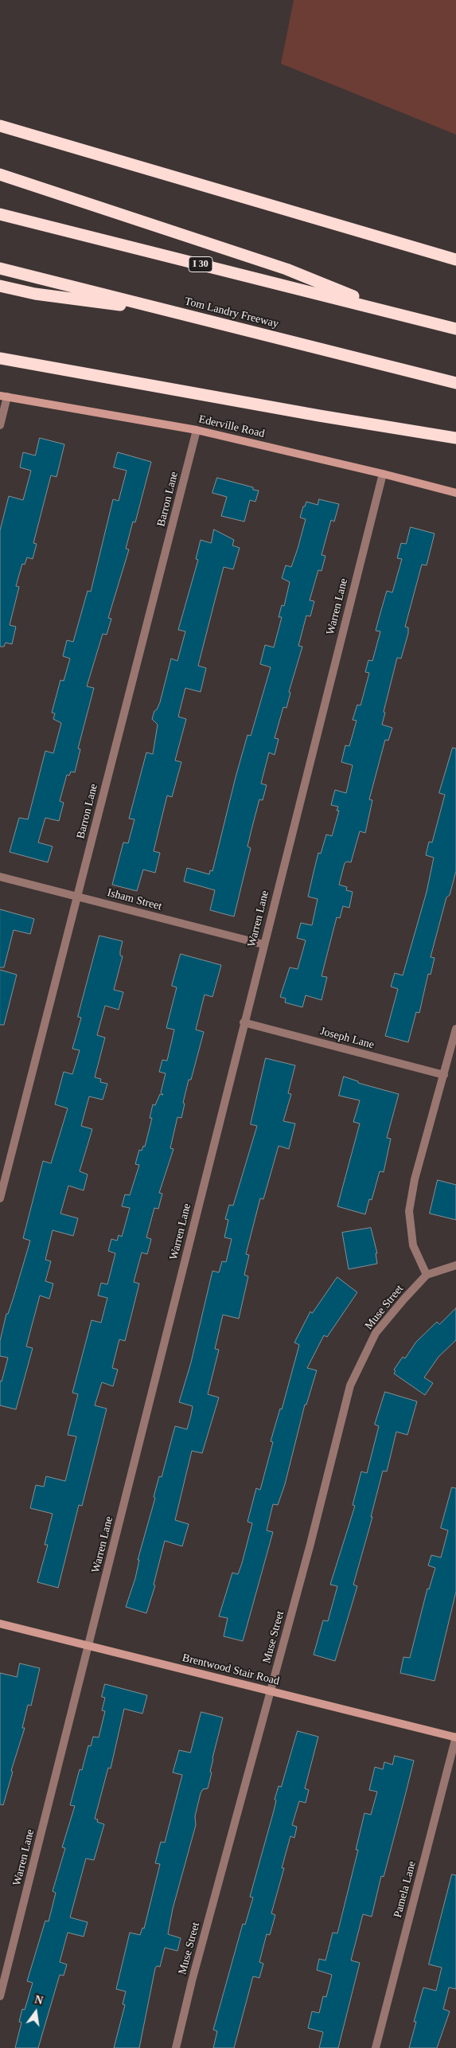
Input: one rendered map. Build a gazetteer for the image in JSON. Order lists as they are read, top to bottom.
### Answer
{
  "streets": {
    "highway": ["I 30", "Tom Landry Freeway"],
    "main road": ["Ederville Road", "Brentwood Stair Road"],
    "street": [
      "Barron Lane",
      "Warren Lane",
      "Isham Street",
      "Joseph Lane",
      "Muse Street",
      "Pamela Lane"
    ]
  },
  "crossings": [
    ["Ederville Road", "Barron Lane"],
    ["Ederville Road", "Warren Lane"],
    ["Barron Lane", "Isham Street"],
    ["Warren Lane", "Isham Street"],
    ["Warren Lane", "Joseph Lane"],
    ["Warren Lane", "Brentwood Stair Road"],
    ["Muse Street", "Brentwood Stair Road"],
    ["Brentwood Stair Road", "Pamela Lane"]
  ],
  "north": "top"
}
